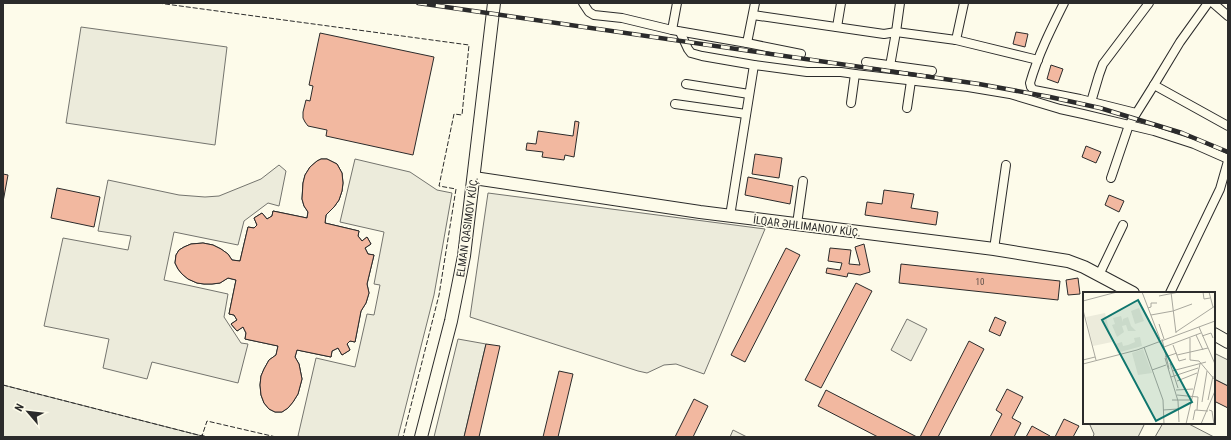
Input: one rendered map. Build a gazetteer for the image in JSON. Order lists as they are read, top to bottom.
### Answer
{
  "streets": {
    "street": ["İLQAR ƏHLIMANOV KÜÇ."]
  },
  "house_numbers": ["10"],
  "north": "top left"
}
